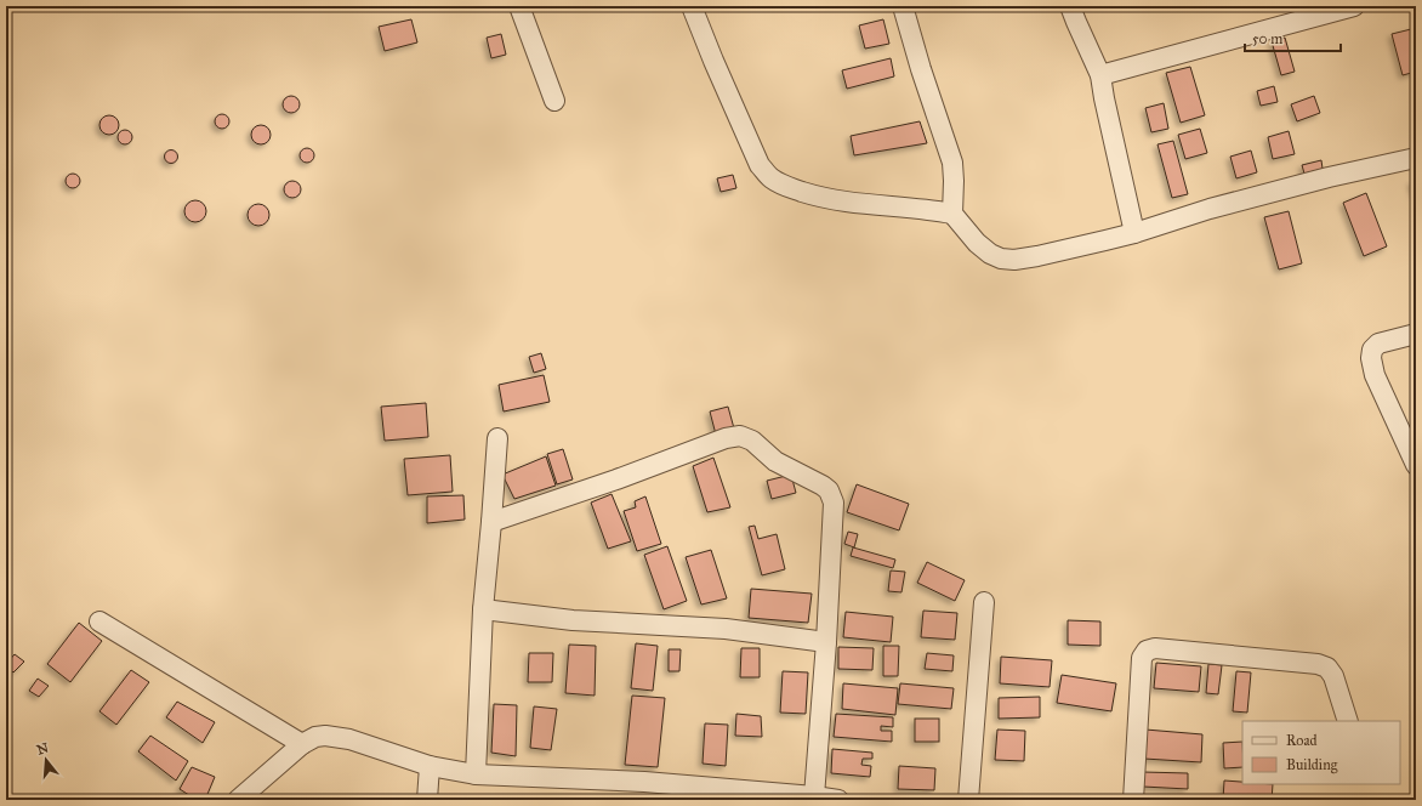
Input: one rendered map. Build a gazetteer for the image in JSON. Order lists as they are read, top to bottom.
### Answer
{
  "legend": ["Road", "Building"],
  "scale_bar": "50 m",
  "north": "top"
}
